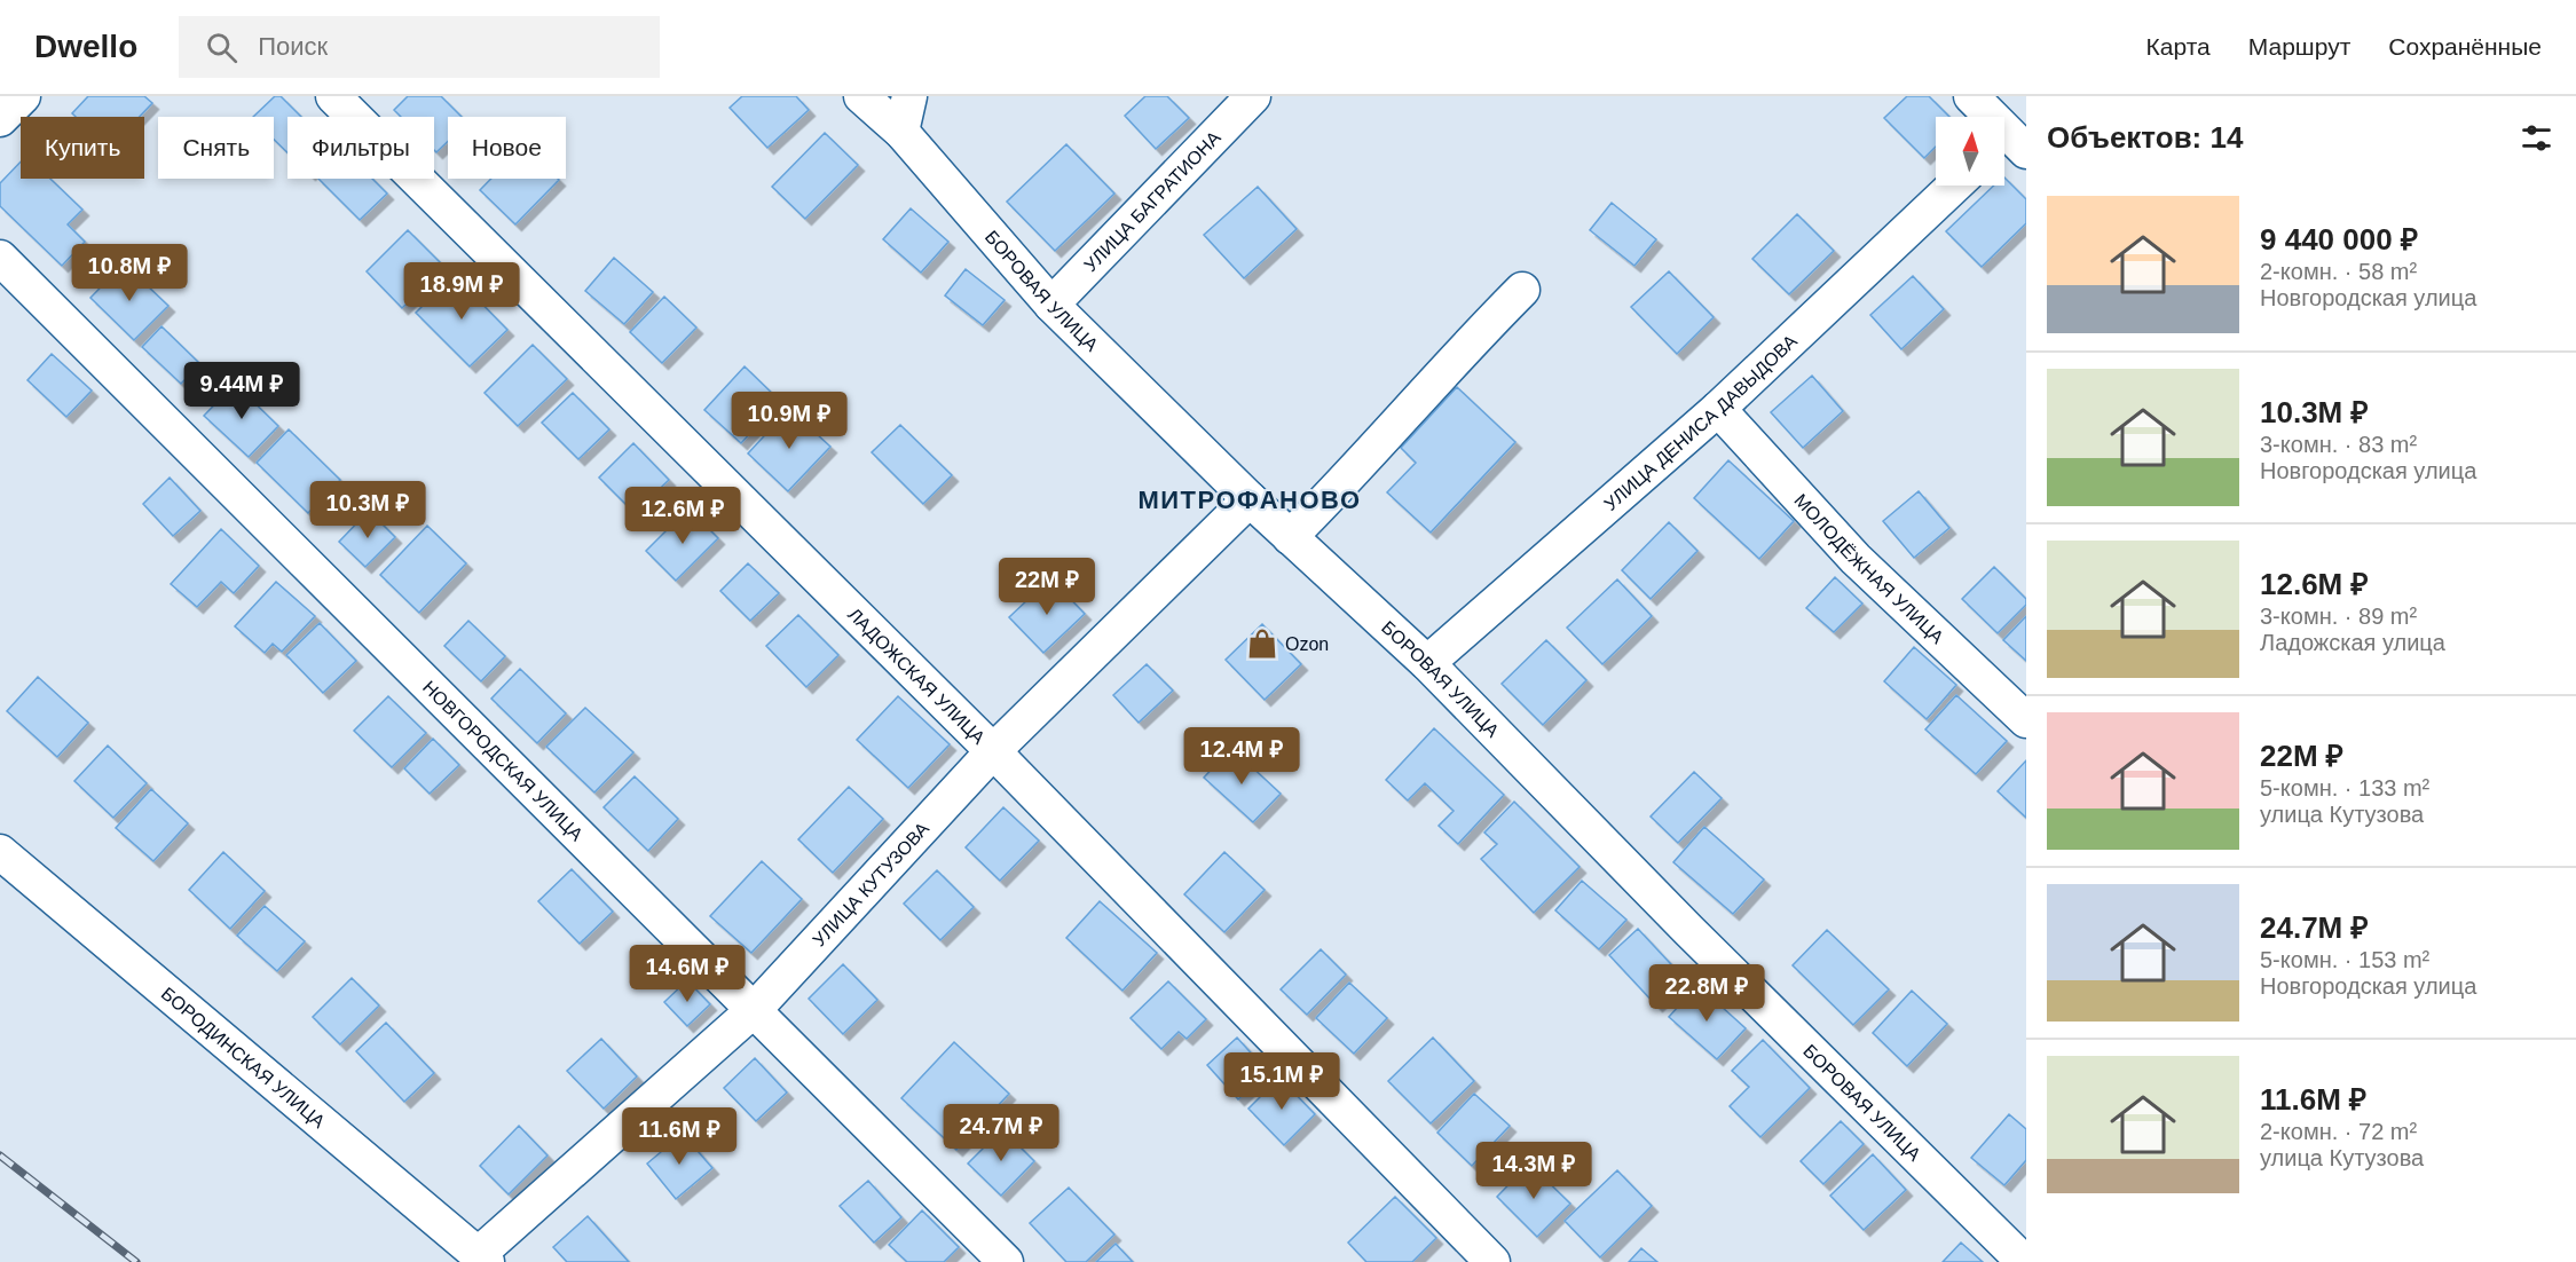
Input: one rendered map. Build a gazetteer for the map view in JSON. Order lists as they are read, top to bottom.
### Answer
{
  "streets": {
    "street": [
      "УЛИЦА БАГРАТИОНА",
      "БОРОВАЯ УЛИЦА",
      "УЛИЦА ДЕНИСА ДАВЫДОВА",
      "МОЛОДЁЖНАЯ УЛИЦА",
      "ЛАДОЖСКАЯ УЛИЦА",
      "НОВГОРОДСКАЯ УЛИЦА",
      "УЛИЦА КУТУЗОВА",
      "БОРОДИНСКАЯ УЛИЦА"
    ]
  },
  "crossings": [
    ["УЛИЦА БАГРАТИОНА", "БОРОВАЯ УЛИЦА"],
    ["БОРОВАЯ УЛИЦА", "УЛИЦА ДЕНИСА ДАВЫДОВА"],
    ["БОРОВАЯ УЛИЦА", "УЛИЦА КУТУЗОВА"],
    ["УЛИЦА ДЕНИСА ДАВЫДОВА", "МОЛОДЁЖНАЯ УЛИЦА"],
    ["ЛАДОЖСКАЯ УЛИЦА", "УЛИЦА КУТУЗОВА"],
    ["НОВГОРОДСКАЯ УЛИЦА", "УЛИЦА КУТУЗОВА"],
    ["УЛИЦА КУТУЗОВА", "БОРОДИНСКАЯ УЛИЦА"]
  ],
  "districts": ["МИТРОФАНОВО"],
  "places": {
    "shop": ["Ozon"]
  },
  "north": "top",
  "page": {
    "header": "Dwello",
    "search": "Поиск",
    "nav": ["Карта", "Маршрут", "Сохранённые"],
    "heading": "Объектов: 14",
    "chip": [
      "Купить",
      "Снять",
      "Фильтры",
      "Новое"
    ],
    "list": [
      {
        "name": "9 440 000 ₽",
        "note": "2-комн. · 58 m² · Новгородская улица"
      },
      {
        "name": "10.3M ₽",
        "note": "3-комн. · 83 m² · Новгородская улица"
      },
      {
        "name": "12.6M ₽",
        "note": "3-комн. · 89 m² · Ладожская улица"
      },
      {
        "name": "22M ₽",
        "note": "5-комн. · 133 m² · улица Кутузова"
      },
      {
        "name": "24.7M ₽",
        "note": "5-комн. · 153 m² · Новгородская улица"
      },
      {
        "name": "11.6M ₽",
        "note": "2-комн. · 72 m² · улица Кутузова"
      }
    ],
    "price": [
      "10.8M ₽",
      "18.9M ₽",
      "9.44M ₽",
      "10.9M ₽",
      "10.3M ₽",
      "12.6M ₽",
      "22M ₽",
      "12.4M ₽",
      "14.6M ₽",
      "22.8M ₽",
      "15.1M ₽",
      "24.7M ₽",
      "11.6M ₽",
      "14.3M ₽"
    ]
  }
}
